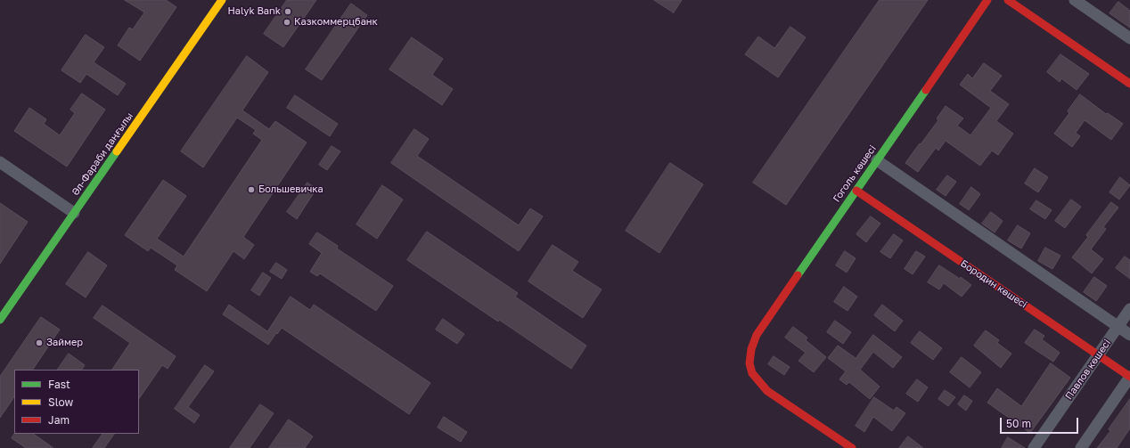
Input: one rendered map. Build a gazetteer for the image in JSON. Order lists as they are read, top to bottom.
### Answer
{
  "streets": {
    "street": [
      "Әл-Фараби даңғылы",
      "Гоголь көшесі",
      "Бородин көшесі",
      "Павлов көшесі"
    ]
  },
  "crossings": [
    ["Гоголь көшесі", "Бородин көшесі"],
    ["Бородин көшесі", "Павлов көшесі"]
  ],
  "places": [
    "Halyk Bank",
    "Казкоммерцбанк",
    "Большевичка",
    "Займер"
  ],
  "legend": ["Fast", "Slow", "Jam"],
  "scale_bar": "50 m"
}
